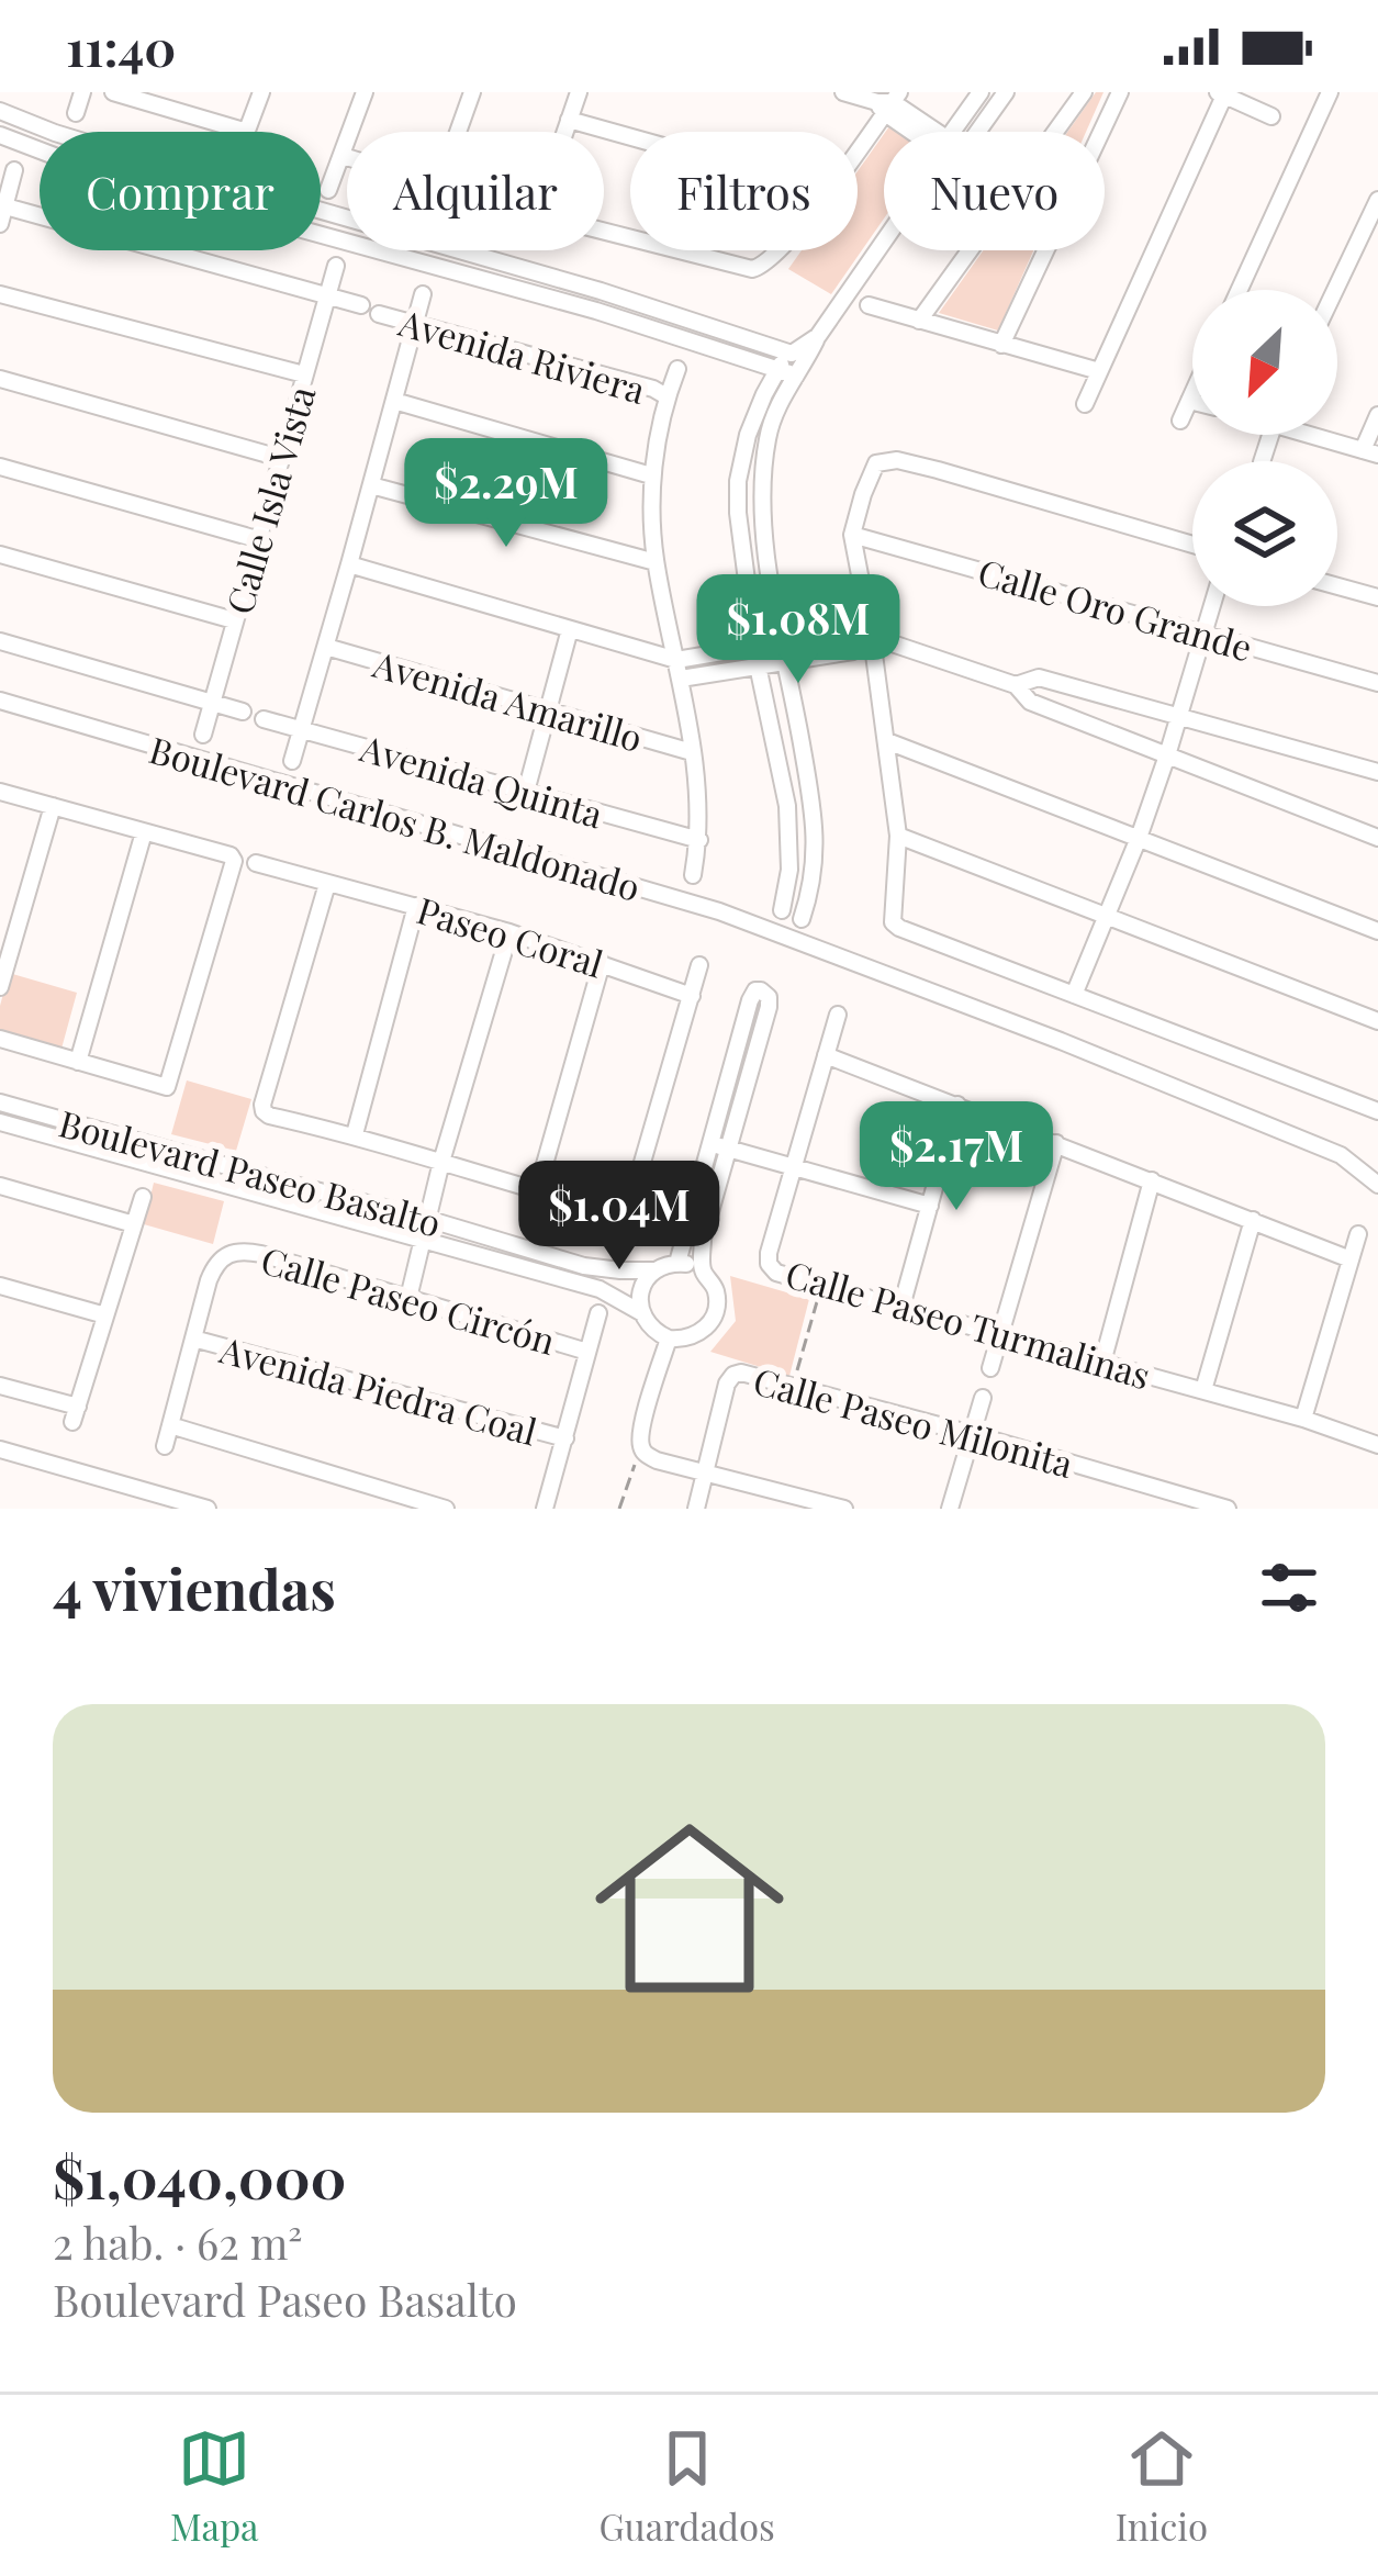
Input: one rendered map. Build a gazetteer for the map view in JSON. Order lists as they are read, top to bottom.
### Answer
{
  "streets": {
    "street": [
      "Avenida Riviera",
      "Calle Isla Vista",
      "Calle Oro Grande",
      "Avenida Amarillo",
      "Avenida Quinta",
      "Boulevard Carlos B. Maldonado",
      "Paseo Coral",
      "Boulevard Paseo Basalto",
      "Calle Paseo Circón",
      "Calle Paseo Turmalinas",
      "Avenida Piedra Coal",
      "Calle Paseo Milonita"
    ]
  },
  "crossings": [
    ["Avenida Riviera", "Calle Isla Vista"],
    ["Calle Paseo Circón", "Avenida Piedra Coal"]
  ],
  "north": "bottom left",
  "page": {
    "status": "11:40",
    "chip": [
      "Comprar",
      "Alquilar",
      "Filtros",
      "Nuevo"
    ],
    "price": [
      "$2.29M",
      "$1.08M",
      "$2.17M",
      "$1.04M"
    ],
    "heading": "4 viviendas",
    "list": [
      {
        "name": "$1,040,000",
        "note": "2 hab. · 62 m² · Boulevard Paseo Basalto"
      }
    ],
    "tabs": ["Mapa", "Guardados", "Inicio"]
  }
}
